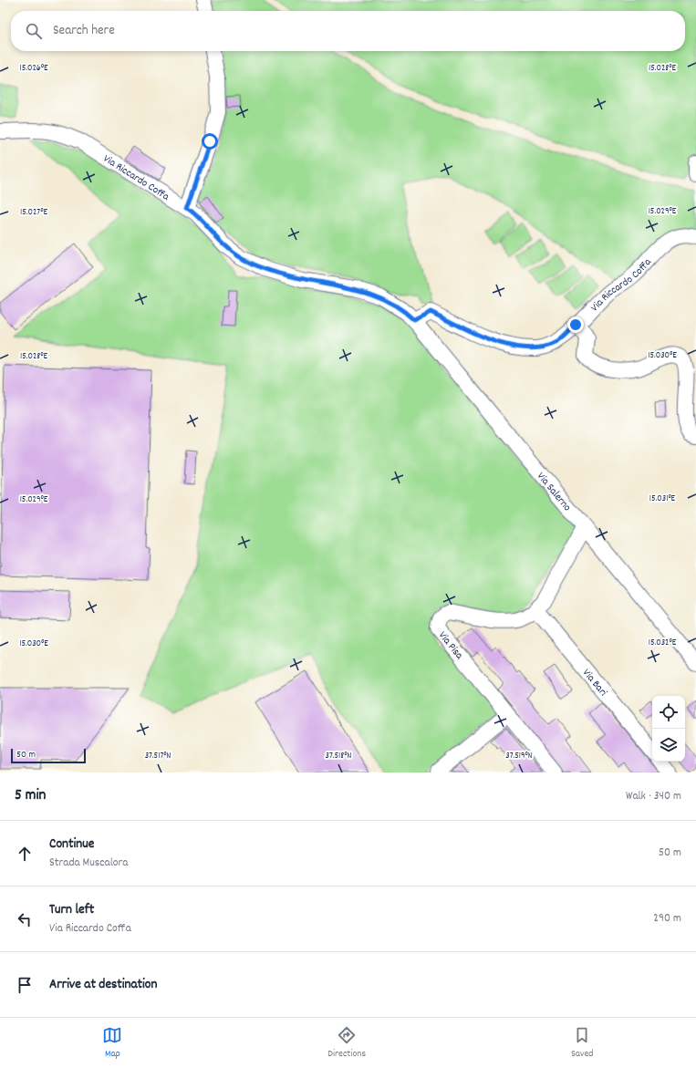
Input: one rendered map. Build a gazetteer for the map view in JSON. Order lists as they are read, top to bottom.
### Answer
{
  "streets": {
    "street": [
      "Via Riccardo Coffa",
      "Via Salerno",
      "Via Pisa",
      "Via Bari"
    ]
  },
  "crossings": [
    ["Via Riccardo Coffa", "Via Salerno"],
    ["Via Salerno", "Via Pisa"],
    ["Via Pisa", "Via Bari"]
  ],
  "scale_bar": "50 m",
  "page": {
    "search": "Search here",
    "scale": "50 m",
    "heading": ["5 min", "Walk · 340 m"],
    "list": [
      ["Continue", "Strada Muscalora", "50 m"],
      ["Turn left", "Via Riccardo Coffa", "290 m"],
      "Arrive at destination"
    ],
    "nav": ["Map", "Directions", "Saved"]
  },
  "coordinates": [
    "15.028°E",
    "15.026°E",
    "15.029°E",
    "15.027°E",
    "15.030°E",
    "15.031°E",
    "15.032°E",
    "37.517°N",
    "37.518°N",
    "37.519°N"
  ]
}
